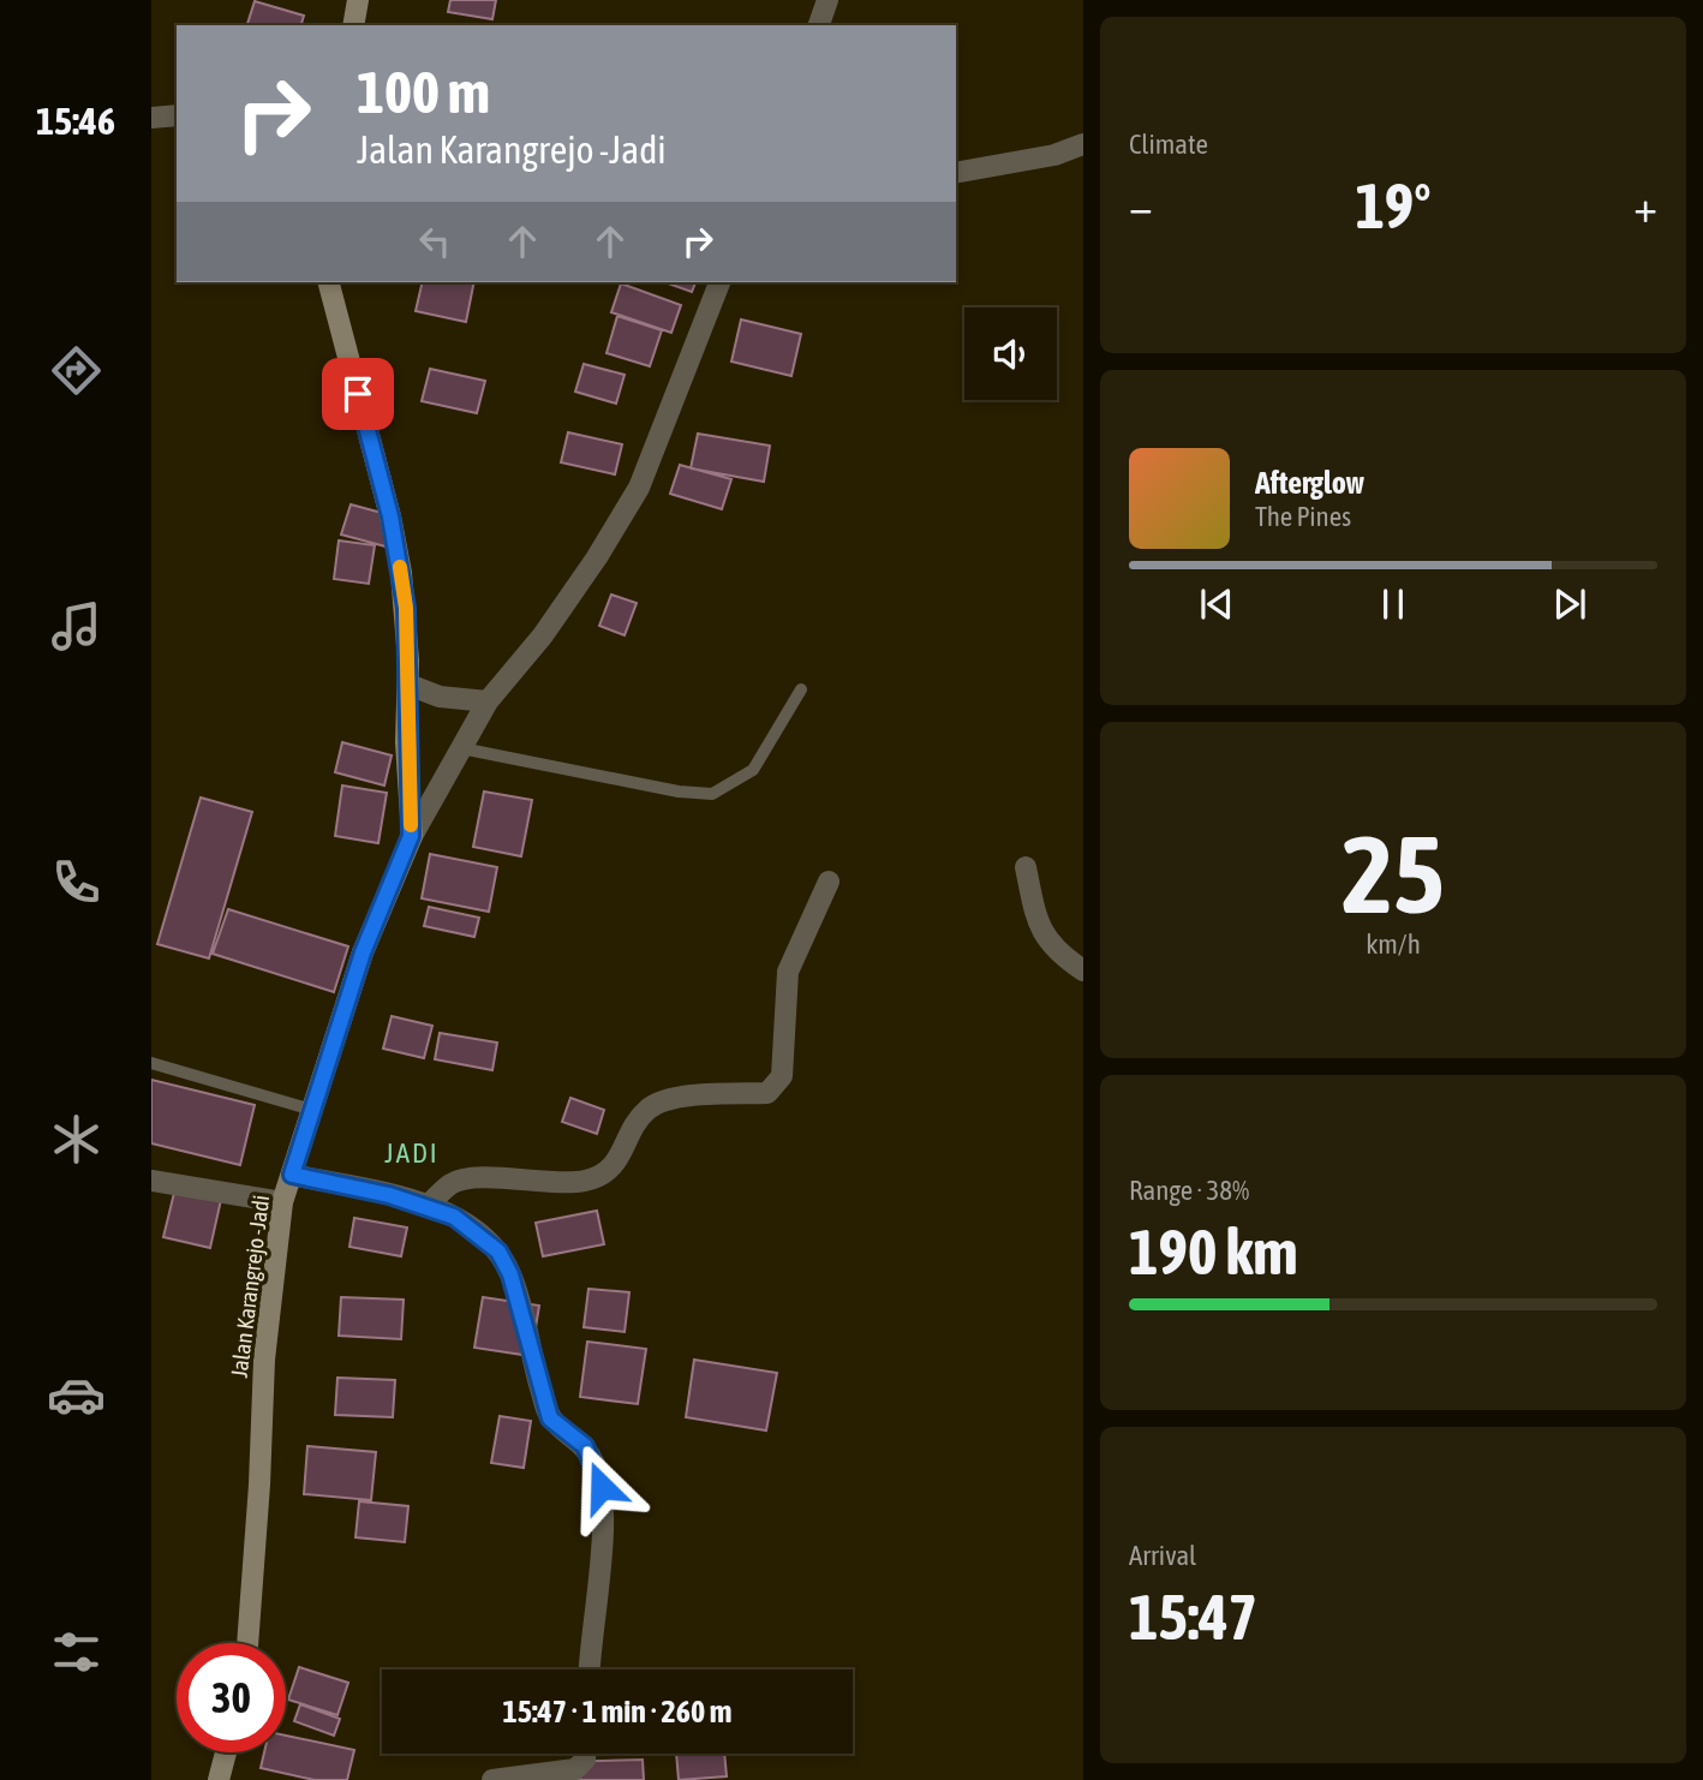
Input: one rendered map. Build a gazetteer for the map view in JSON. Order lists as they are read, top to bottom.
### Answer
{
  "streets": {
    "street": ["Jalan Karangrejo -Jadi"]
  },
  "districts": ["JADI"],
  "page": {
    "tabs": "15:46",
    "tile": [
      "Climate",
      ["25", "km/h"],
      ["Range · 38%", "190 km"],
      ["Arrival", "15:47"]
    ],
    "turn": ["100 m", "Jalan Karangrejo -Jadi"],
    "heat": ["−", "19°", "+"],
    "song": ["Afterglow", "The Pines"],
    "limit": "30",
    "trip": "15:47 · 1 min · 260 m"
  }
}
